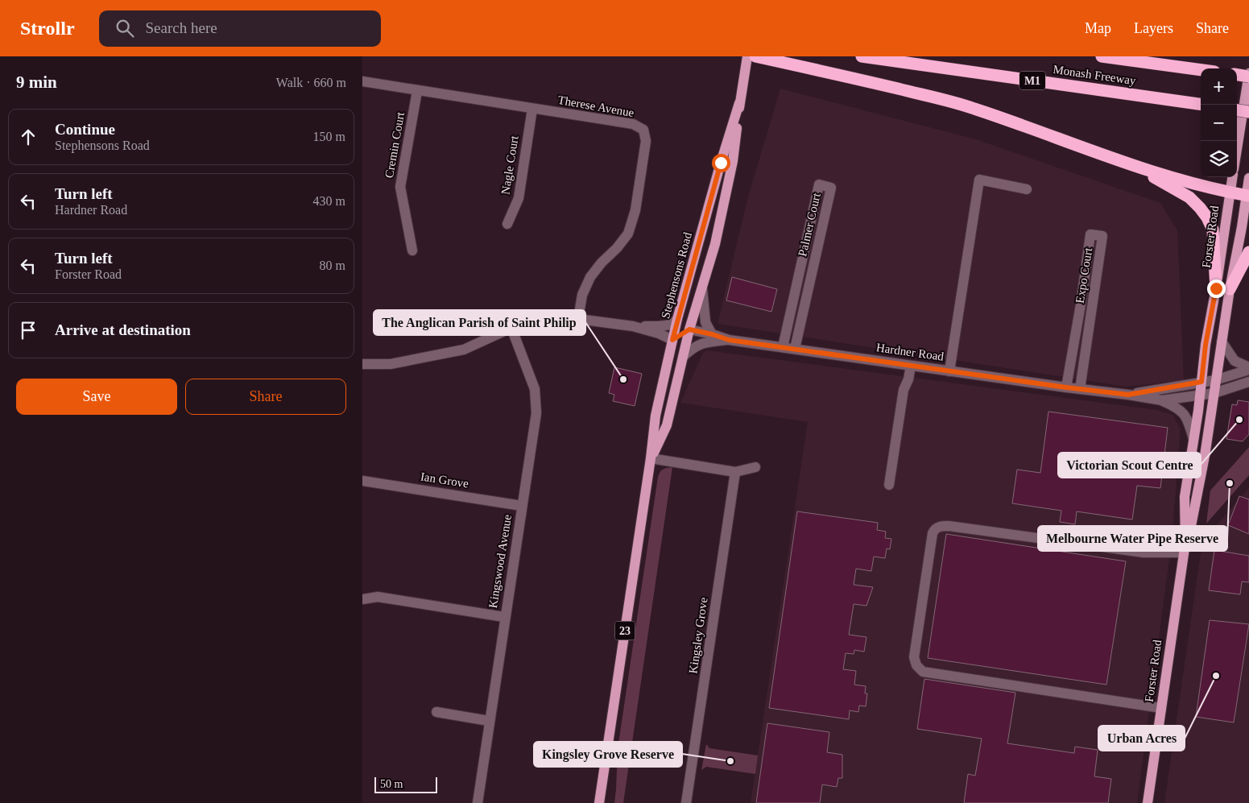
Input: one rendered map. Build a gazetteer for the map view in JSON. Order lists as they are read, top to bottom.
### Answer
{
  "streets": {
    "highway": ["Monash Freeway", "M1"],
    "main road": ["Forster Road", "Stephensons Road", "23"],
    "street": [
      "Therese Avenue",
      "Cremin Court",
      "Nagle Court",
      "Palmer Court",
      "Expo Court",
      "Hardner Road",
      "Ian Grove",
      "Kingswood Avenue",
      "Kingsley Grove"
    ]
  },
  "crossings": [
    ["Therese Avenue", "Cremin Court"],
    ["Therese Avenue", "Nagle Court"],
    ["Palmer Court", "Hardner Road"],
    ["Forster Road", "Hardner Road"],
    ["Stephensons Road", "Hardner Road"],
    ["Expo Court", "Hardner Road"],
    ["Ian Grove", "Kingswood Avenue"]
  ],
  "places": [
    "The Anglican Parish of Saint Philip",
    "Victorian Scout Centre",
    "Melbourne Water Pipe Reserve",
    "Urban Acres",
    "Kingsley Grove Reserve"
  ],
  "scale_bar": "50 m",
  "page": {
    "header": "Strollr",
    "search": "Search here",
    "nav": ["Map", "Layers", "Share"],
    "heading": ["9 min", "Walk · 660 m"],
    "map_buttons": ["+", "−"],
    "list": [
      ["Continue", "Stephensons Road", "150 m"],
      ["Turn left", "Hardner Road", "430 m"],
      ["Turn left", "Forster Road", "80 m"],
      "Arrive at destination"
    ],
    "buttons": ["Save", "Share"],
    "scale": "50 m"
  }
}
